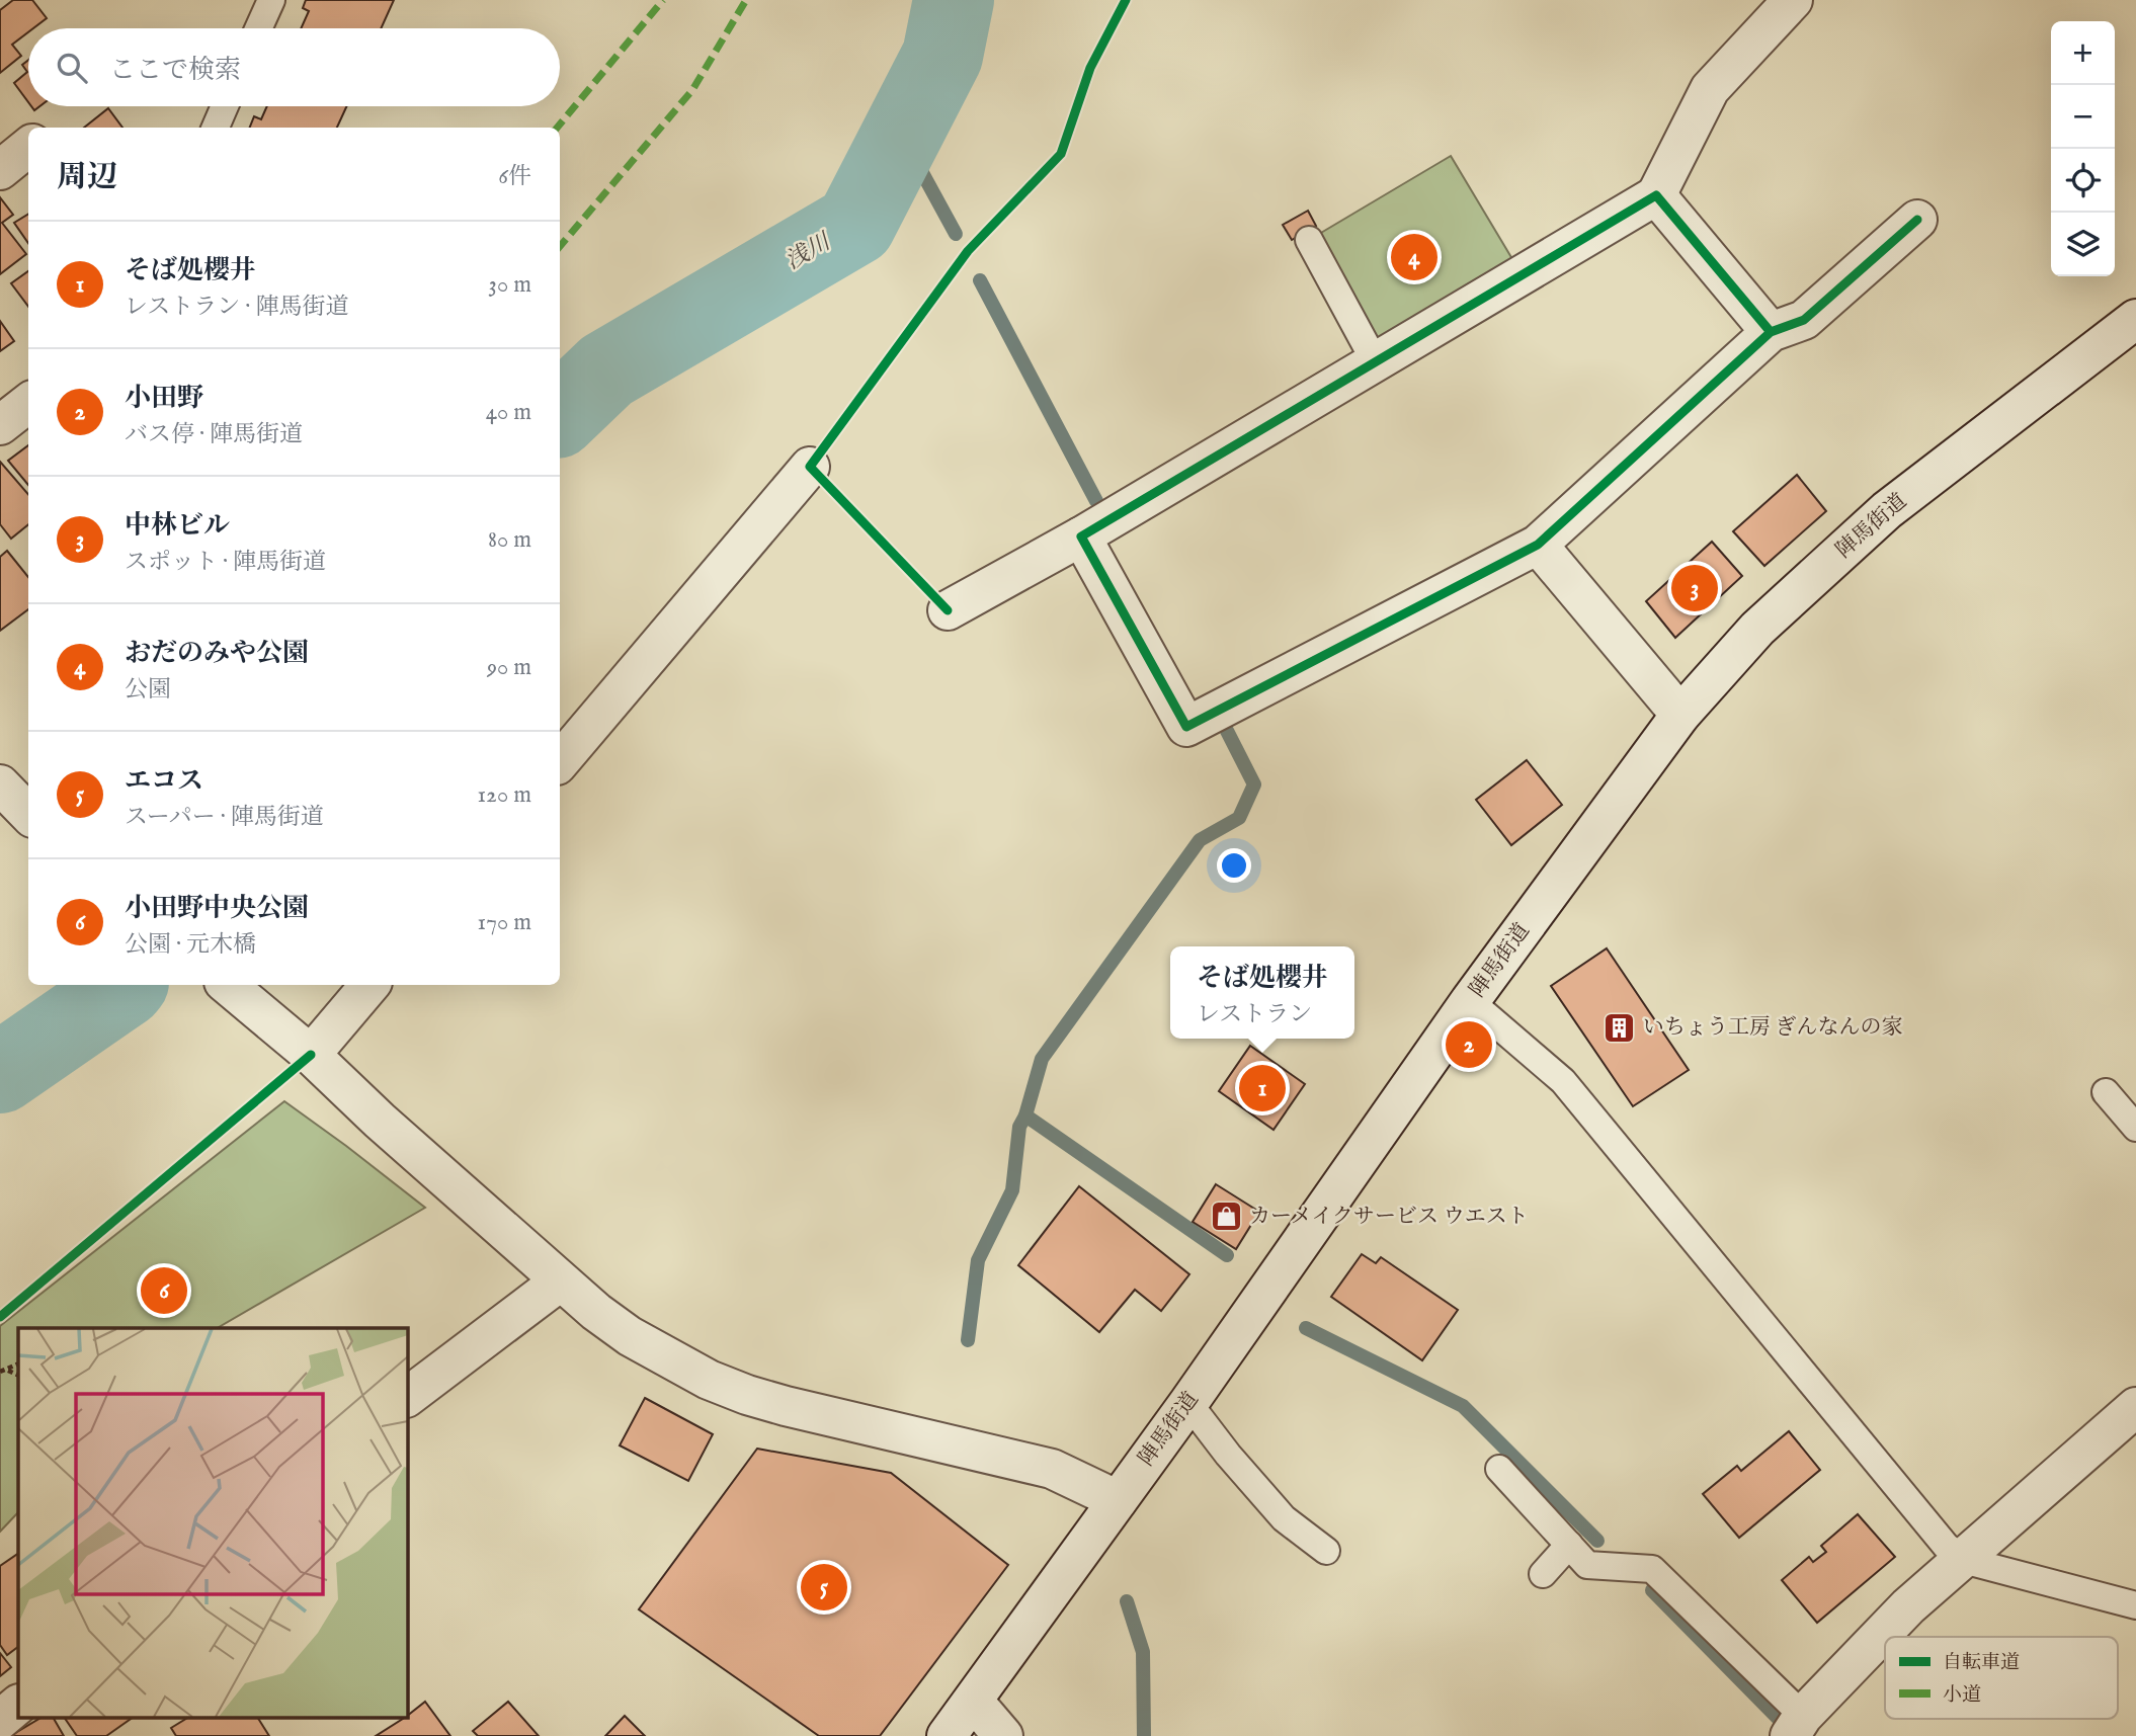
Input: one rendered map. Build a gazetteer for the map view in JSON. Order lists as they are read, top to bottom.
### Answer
{
  "streets": {
    "street": ["陣馬街道"]
  },
  "water": ["浅川"],
  "places": {
    "building": ["いちょう工房 ぎんなんの家"],
    "shop": ["カーメイクサービス ウエスト"]
  },
  "legend": ["自転車道", "小道"],
  "page": {
    "map_buttons": ["+", "−"],
    "search": "ここで検索",
    "heading": ["周辺", "6件"],
    "list": [
      {
        "mark": "1",
        "name": "そば処櫻井",
        "note": "レストラン · 陣馬街道",
        "value": "30 m"
      },
      {
        "mark": "2",
        "name": "小田野",
        "note": "バス停 · 陣馬街道",
        "value": "40 m"
      },
      {
        "mark": "3",
        "name": "中林ビル",
        "note": "スポット · 陣馬街道",
        "value": "80 m"
      },
      {
        "mark": "4",
        "name": "おだのみや公園",
        "note": "公園",
        "value": "90 m"
      },
      {
        "mark": "5",
        "name": "エコス",
        "note": "スーパー · 陣馬街道",
        "value": "120 m"
      },
      {
        "mark": "6",
        "name": "小田野中央公園",
        "note": "公園 · 元木橋",
        "value": "170 m"
      }
    ],
    "pins": [
      "4",
      "3",
      "2",
      "1",
      "6",
      "5"
    ],
    "popup": ["そば処櫻井", "レストラン"]
  }
}
